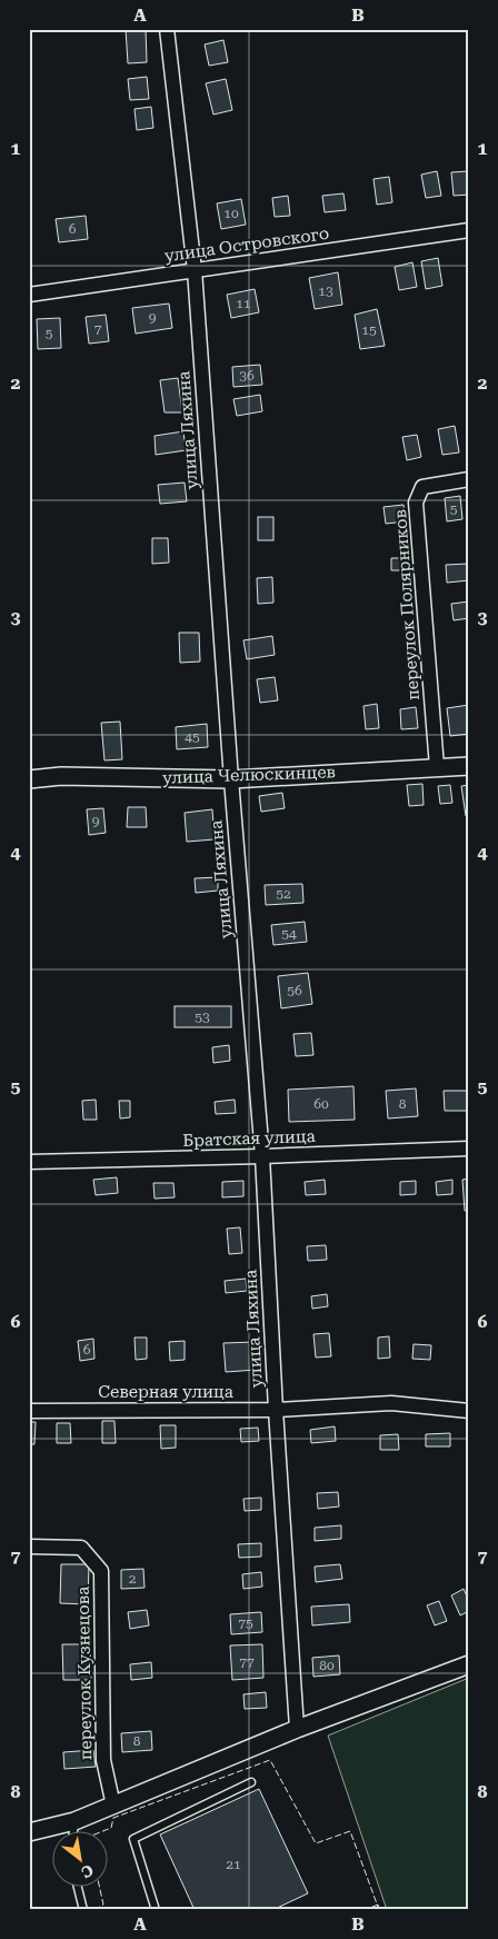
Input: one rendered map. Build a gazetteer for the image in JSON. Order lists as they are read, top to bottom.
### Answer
{
  "streets": {
    "street": [
      "улица Островского",
      "улица Ляхина",
      "переулок Полярников",
      "улица Челюскинцев",
      "Братская улица",
      "Северная улица",
      "переулок Кузнецова"
    ]
  },
  "crossings": [
    ["улица Островского", "улица Ляхина"],
    ["улица Ляхина", "улица Челюскинцев"],
    ["улица Ляхина", "Братская улица"],
    ["улица Ляхина", "Северная улица"],
    ["переулок Полярников", "улица Челюскинцев"]
  ],
  "house_numbers": [
    "10",
    "6",
    "13",
    "11",
    "9",
    "7",
    "15",
    "5",
    "36",
    "5",
    "45",
    "9",
    "52",
    "54",
    "56",
    "53",
    "60",
    "8",
    "6",
    "2",
    "75",
    "77",
    "80",
    "8",
    "21"
  ],
  "north": "bottom right",
  "grid": {
    "columns": ["A", "B"],
    "rows": [
      "1",
      "2",
      "3",
      "4",
      "5",
      "6",
      "7",
      "8"
    ]
  }
}
